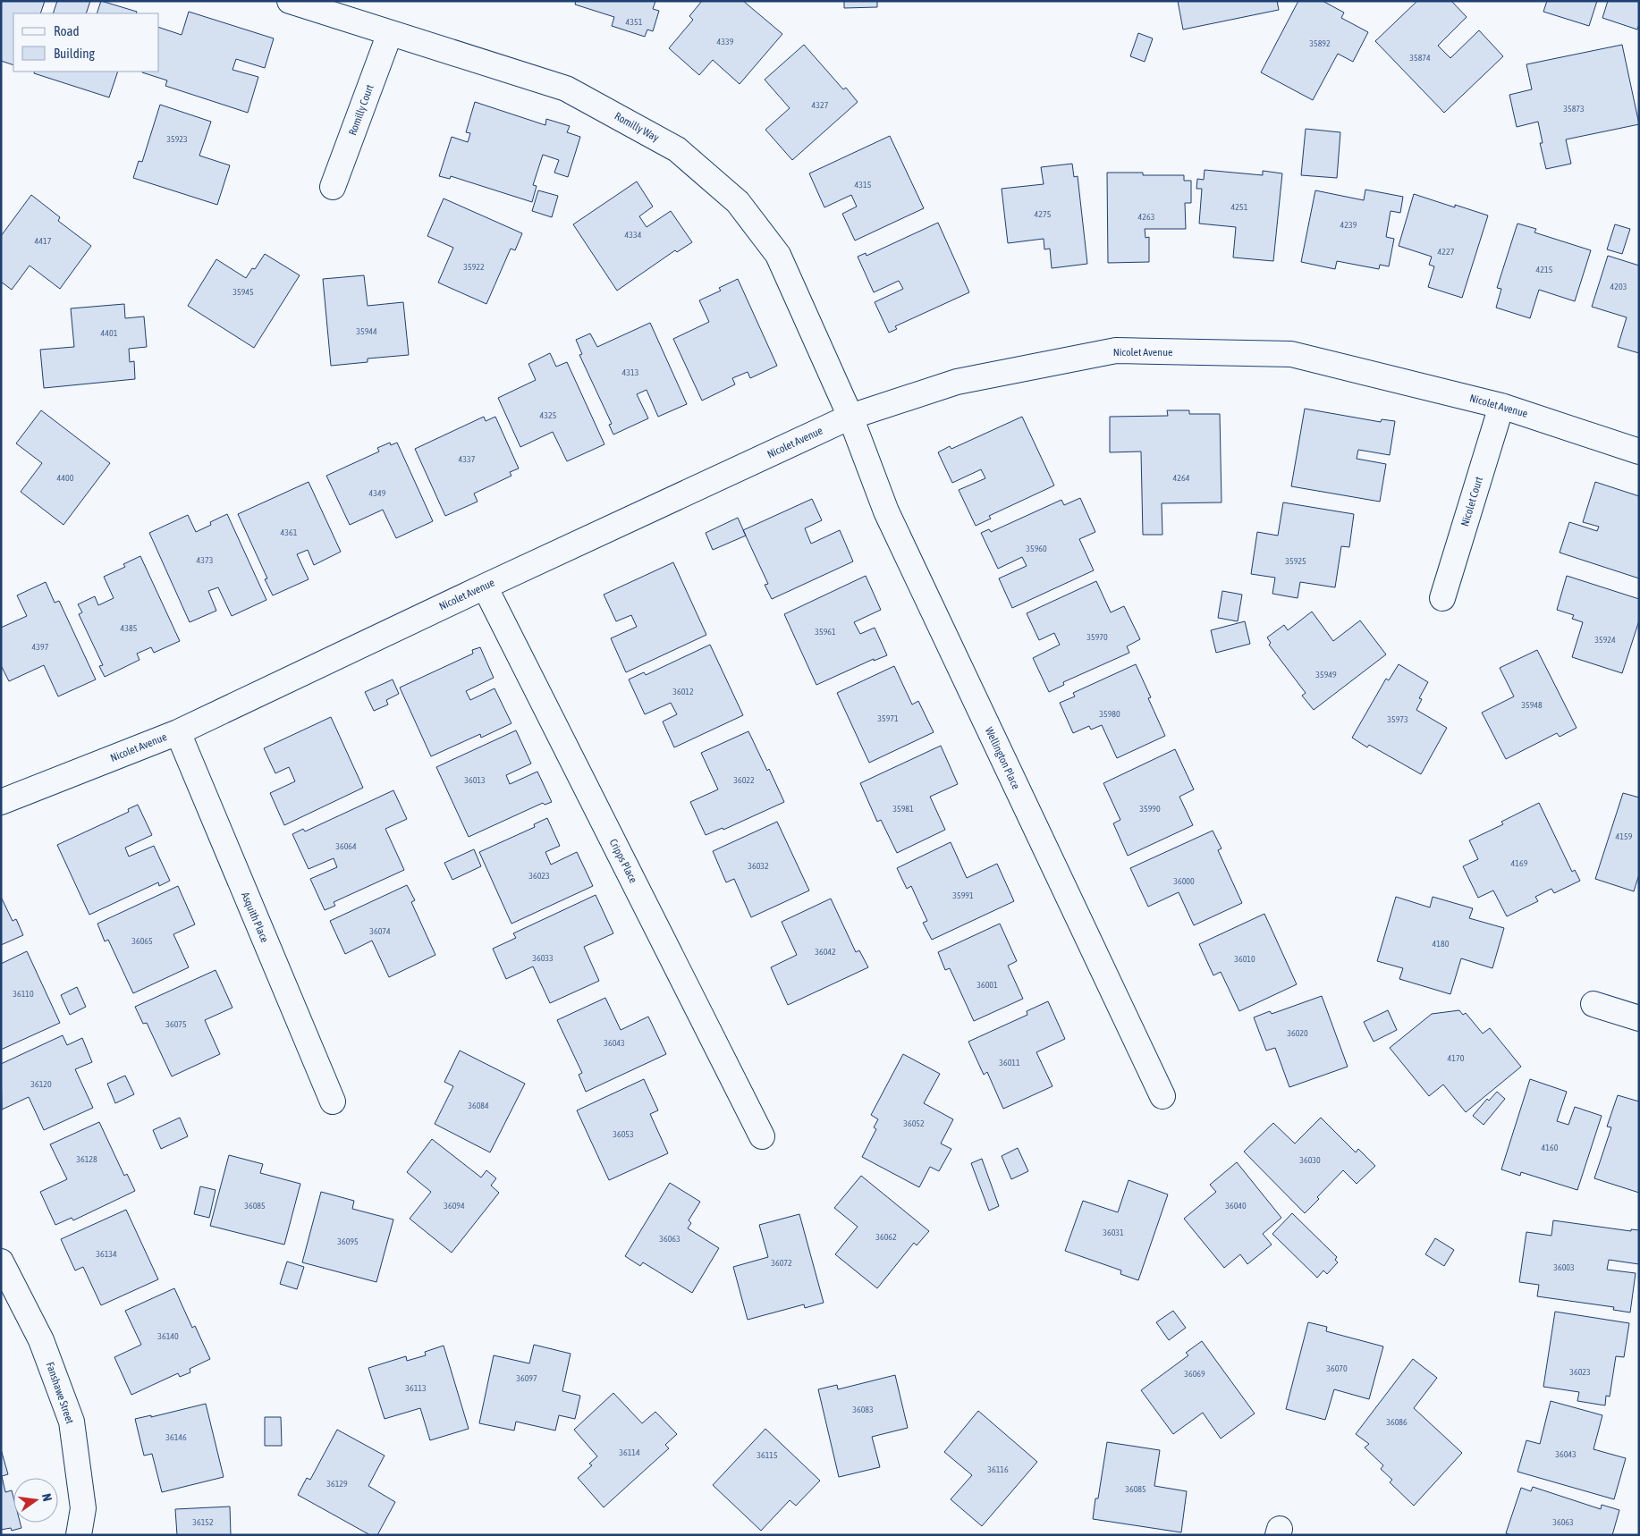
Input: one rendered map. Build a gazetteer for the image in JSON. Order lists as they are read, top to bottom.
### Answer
{
  "streets": {
    "street": [
      "Romilly Court",
      "Romilly Way",
      "Nicolet Avenue",
      "Nicolet Court",
      "Wellington Place",
      "Cripps Place",
      "Asquith Place",
      "Fanshawe Street"
    ]
  },
  "crossings": [
    ["Romilly Court", "Romilly Way"],
    ["Romilly Way", "Nicolet Avenue"],
    ["Romilly Way", "Wellington Place"],
    ["Nicolet Avenue", "Nicolet Court"],
    ["Nicolet Avenue", "Wellington Place"],
    ["Nicolet Avenue", "Cripps Place"],
    ["Nicolet Avenue", "Asquith Place"]
  ],
  "house_numbers": [
    "4351",
    "4339",
    "35892",
    "35874",
    "4327",
    "35873",
    "35923",
    "4315",
    "4251",
    "4275",
    "4263",
    "4239",
    "4334",
    "4417",
    "4227",
    "35922",
    "4215",
    "4203",
    "35945",
    "35944",
    "4401",
    "4313",
    "4325",
    "4337",
    "4400",
    "4264",
    "4349",
    "4361",
    "35960",
    "4373",
    "35925",
    "4385",
    "35961",
    "35970",
    "35924",
    "4397",
    "35949",
    "36012",
    "35948",
    "35980",
    "35971",
    "35973",
    "36013",
    "36022",
    "35981",
    "35990",
    "4159",
    "36064",
    "4169",
    "36032",
    "36023",
    "36000",
    "35991",
    "36074",
    "36065",
    "4180",
    "36042",
    "36033",
    "36010",
    "36001",
    "36110",
    "36075",
    "36020",
    "36043",
    "4170",
    "36011",
    "36120",
    "36084",
    "36052",
    "36053",
    "4160",
    "36128",
    "36030",
    "36085",
    "36094",
    "36040",
    "36031",
    "36062",
    "36063",
    "36095",
    "36134",
    "36072",
    "36003",
    "36140",
    "36070",
    "36023",
    "36069",
    "36097",
    "36113",
    "36083",
    "36086",
    "36146",
    "36114",
    "36043",
    "36115",
    "36116",
    "36129",
    "36085",
    "36152",
    "36063"
  ],
  "legend": ["Road", "Building"],
  "north": "right"
}
